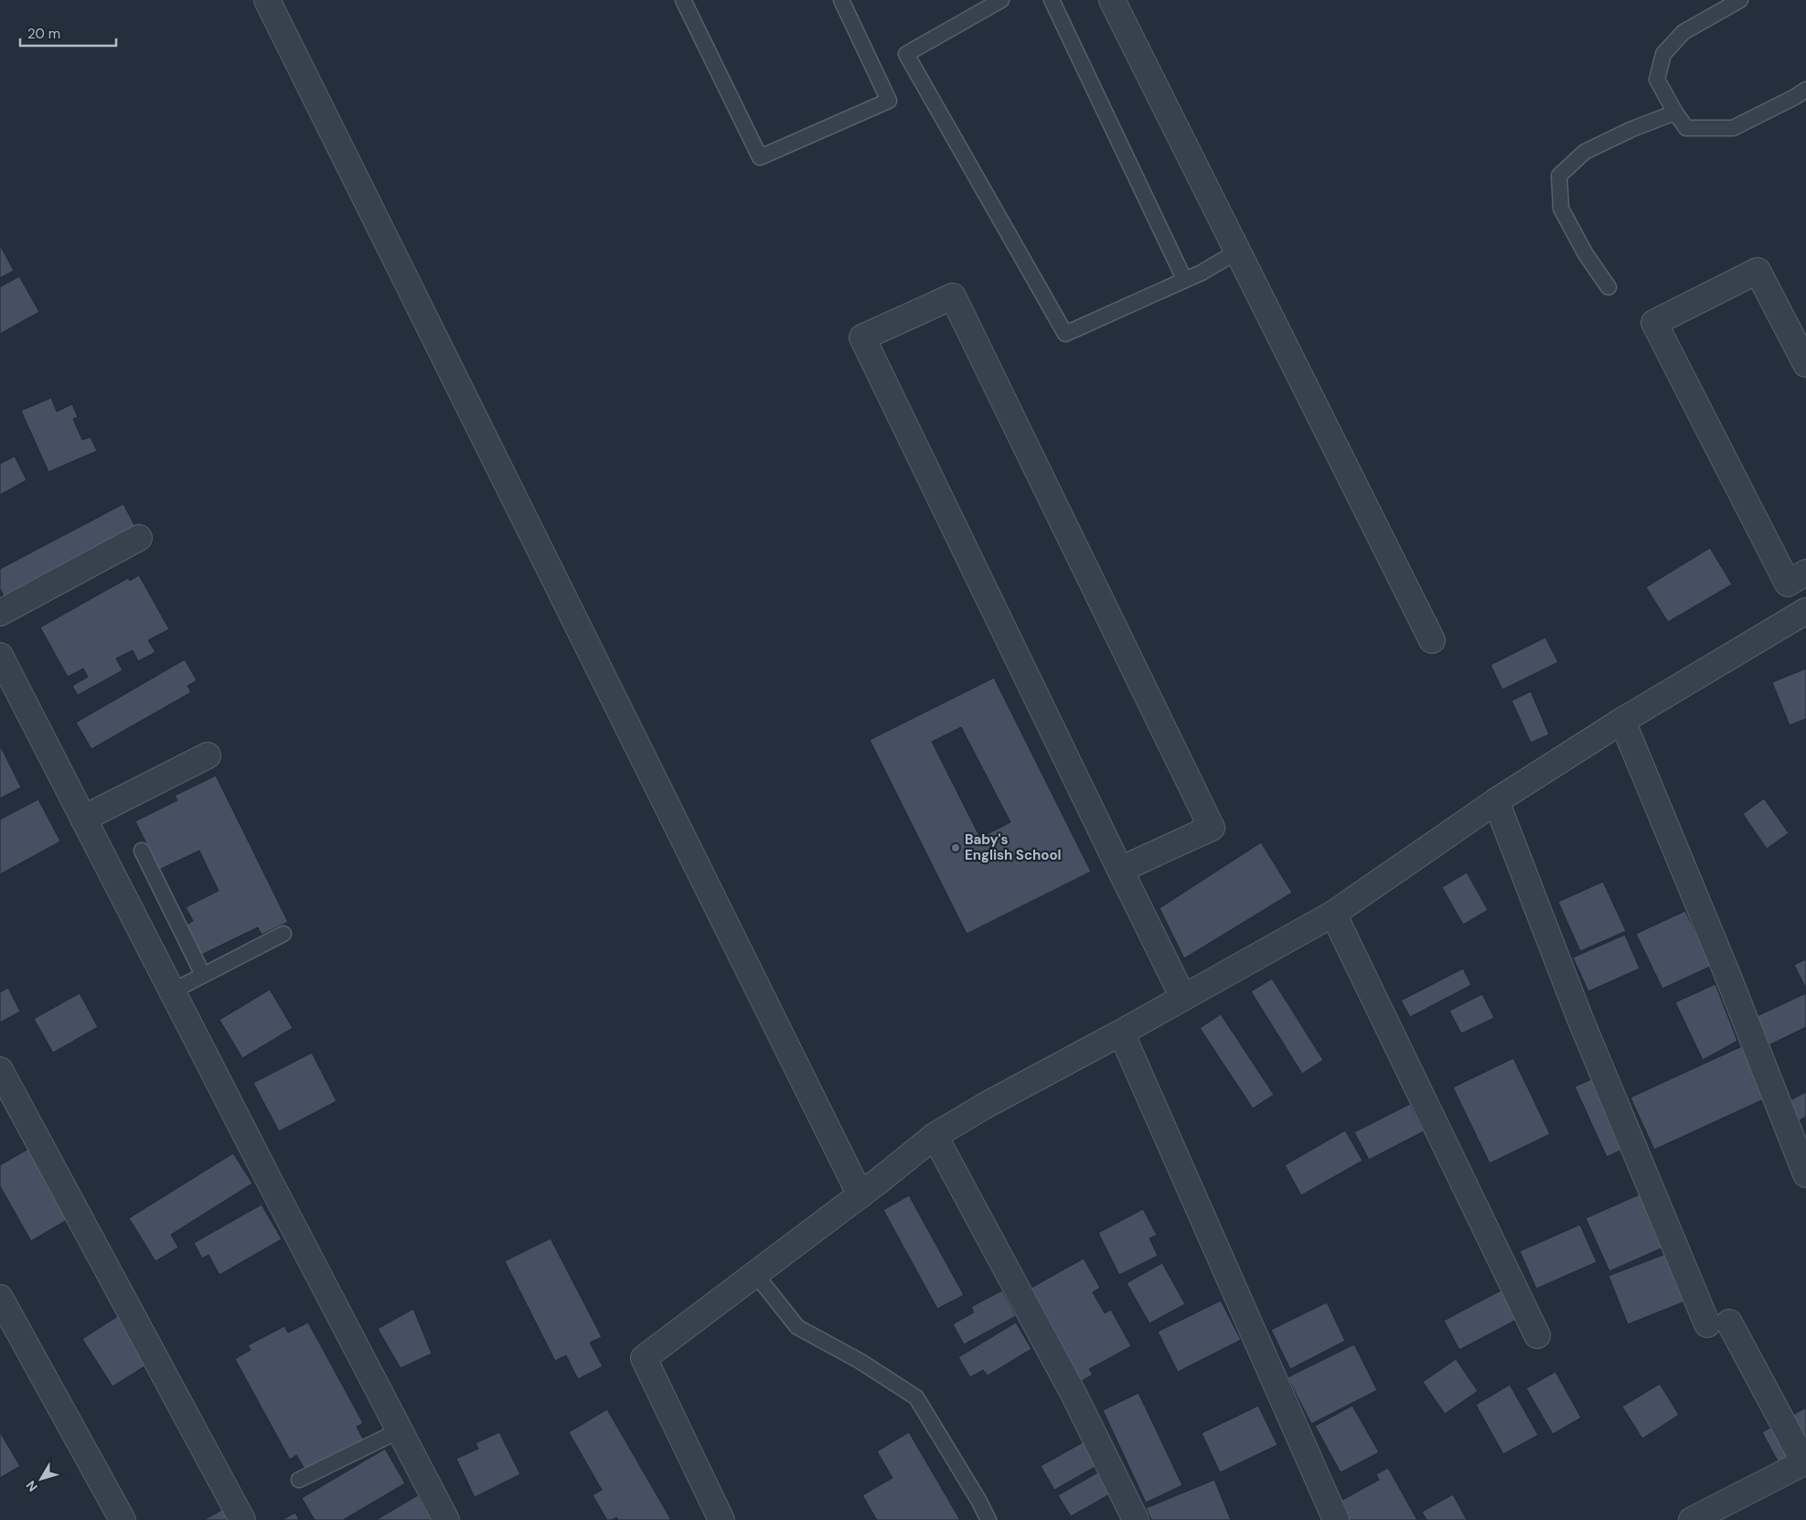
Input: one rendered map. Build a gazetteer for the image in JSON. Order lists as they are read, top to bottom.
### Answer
{
  "places": ["Baby's English School"],
  "scale_bar": "20 m",
  "north": "bottom left"
}
